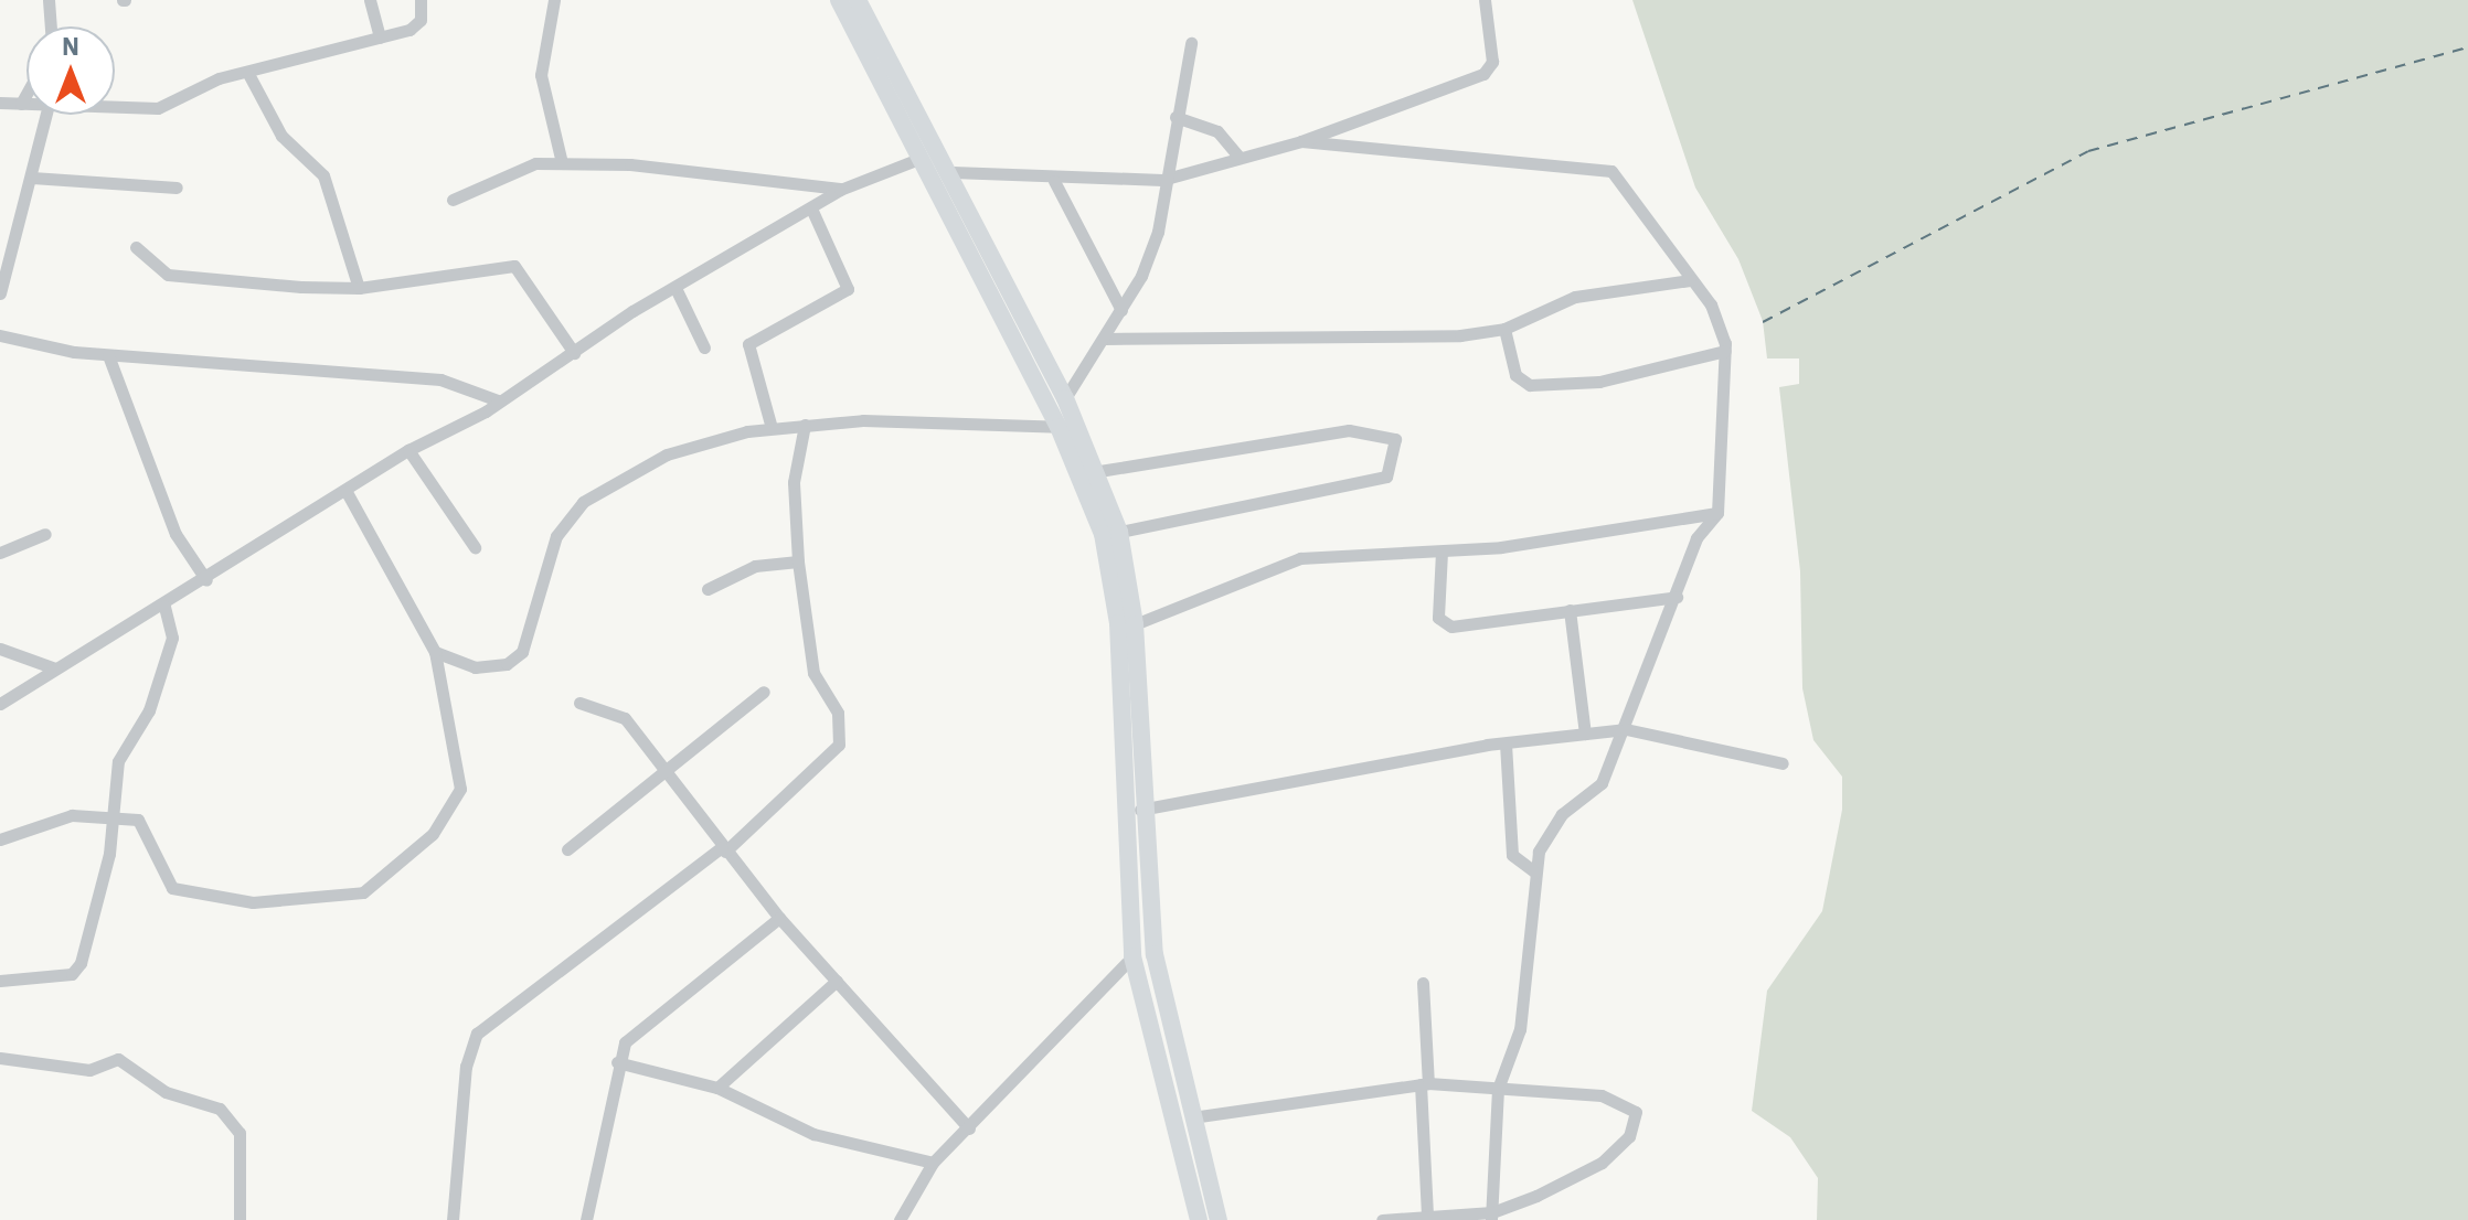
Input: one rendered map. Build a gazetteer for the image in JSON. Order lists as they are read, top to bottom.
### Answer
{
  "north": "top"
}
